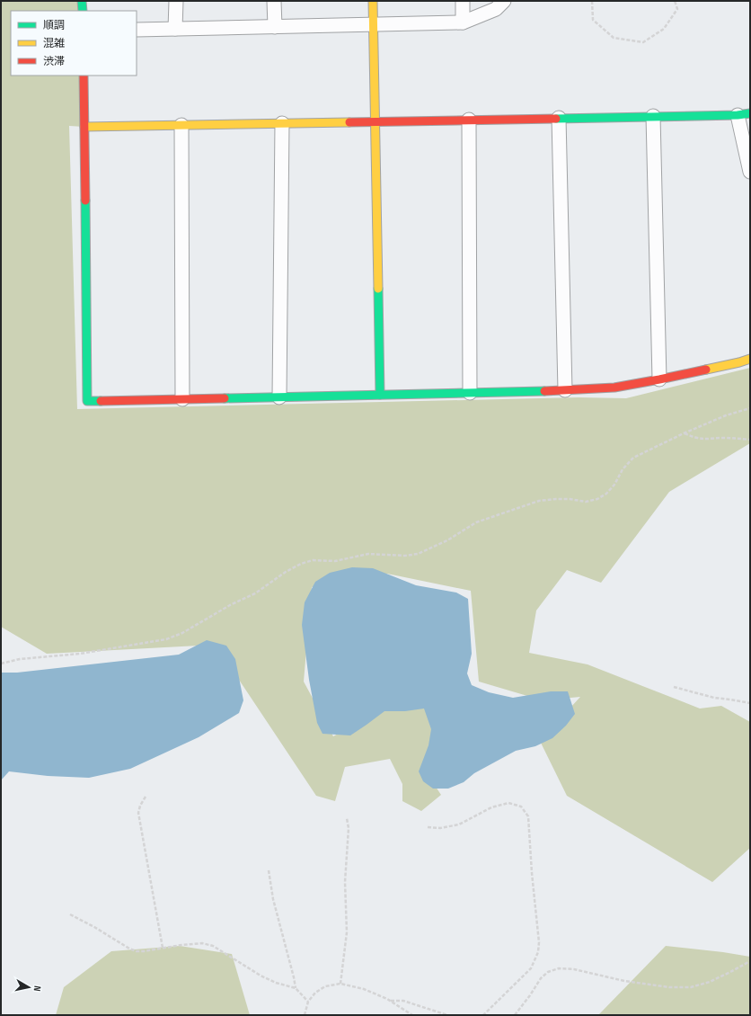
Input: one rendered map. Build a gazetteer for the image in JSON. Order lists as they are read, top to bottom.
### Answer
{
  "legend": ["順調", "混雑", "渋滞"],
  "north": "right"
}
